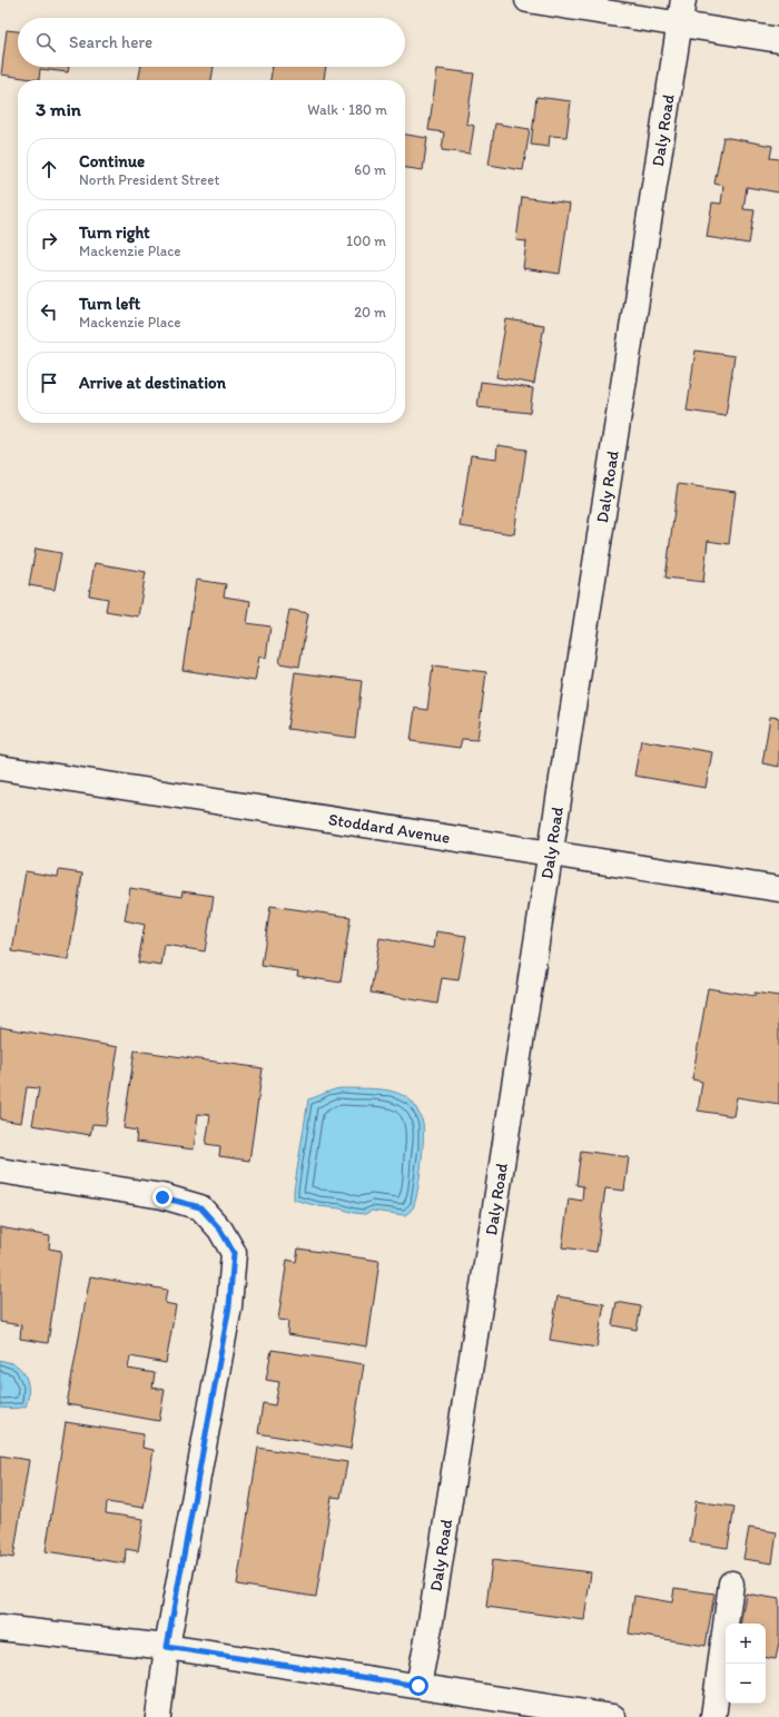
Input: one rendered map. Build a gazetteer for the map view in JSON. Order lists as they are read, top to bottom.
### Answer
{
  "streets": {
    "street": ["Daly Road", "Stoddard Avenue"]
  },
  "crossings": [
    ["Daly Road", "Stoddard Avenue"]
  ],
  "page": {
    "search": "Search here",
    "heading": ["3 min", "Walk · 180 m"],
    "list": [
      ["Continue", "North President Street", "60 m"],
      ["Turn right", "Mackenzie Place", "100 m"],
      ["Turn left", "Mackenzie Place", "20 m"],
      "Arrive at destination"
    ],
    "map_buttons": ["+", "−"]
  }
}
